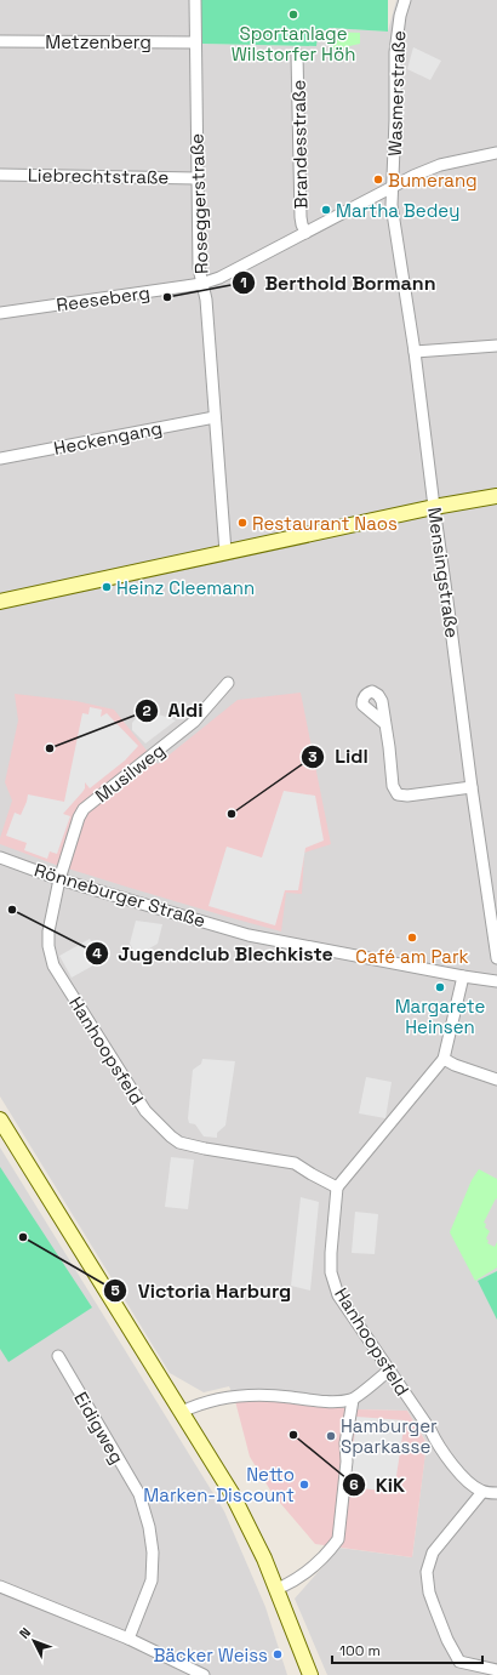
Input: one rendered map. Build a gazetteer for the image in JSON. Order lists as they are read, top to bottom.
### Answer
{
  "streets": {
    "street": [
      "Metzenberg",
      "Wasmerstraße",
      "Brandesstraße",
      "Liebrechtstraße",
      "Roseggerstraße",
      "Reeseberg",
      "Heckengang",
      "Mensingstraße",
      "Musilweg",
      "Rönneburger Straße",
      "Hanhoopsfeld",
      "Eidigweg"
    ]
  },
  "crossings": [
    ["Metzenberg", "Roseggerstraße"],
    ["Wasmerstraße", "Reeseberg"],
    ["Wasmerstraße", "Mensingstraße"],
    ["Brandesstraße", "Reeseberg"],
    ["Liebrechtstraße", "Roseggerstraße"],
    ["Roseggerstraße", "Reeseberg"],
    ["Roseggerstraße", "Heckengang"],
    ["Reeseberg", "Mensingstraße"],
    ["Musilweg", "Rönneburger Straße"],
    ["Musilweg", "Hanhoopsfeld"],
    ["Rönneburger Straße", "Hanhoopsfeld"]
  ],
  "places": [
    "Sportanlage Wilstorfer Höh",
    "Bumerang",
    "Martha Bedey",
    "Berthold Bormann",
    "Restaurant Naos",
    "Heinz Cleemann",
    "Aldi",
    "Lidl",
    "Jugendclub Blechkiste",
    "Café am Park",
    "Margarete Heinsen",
    "Victoria Harburg",
    "KiK",
    "Hamburger Sparkasse",
    "Netto Marken-Discount",
    "Bäcker Weiss"
  ],
  "scale_bar": "100 m",
  "north": "top left"
}
